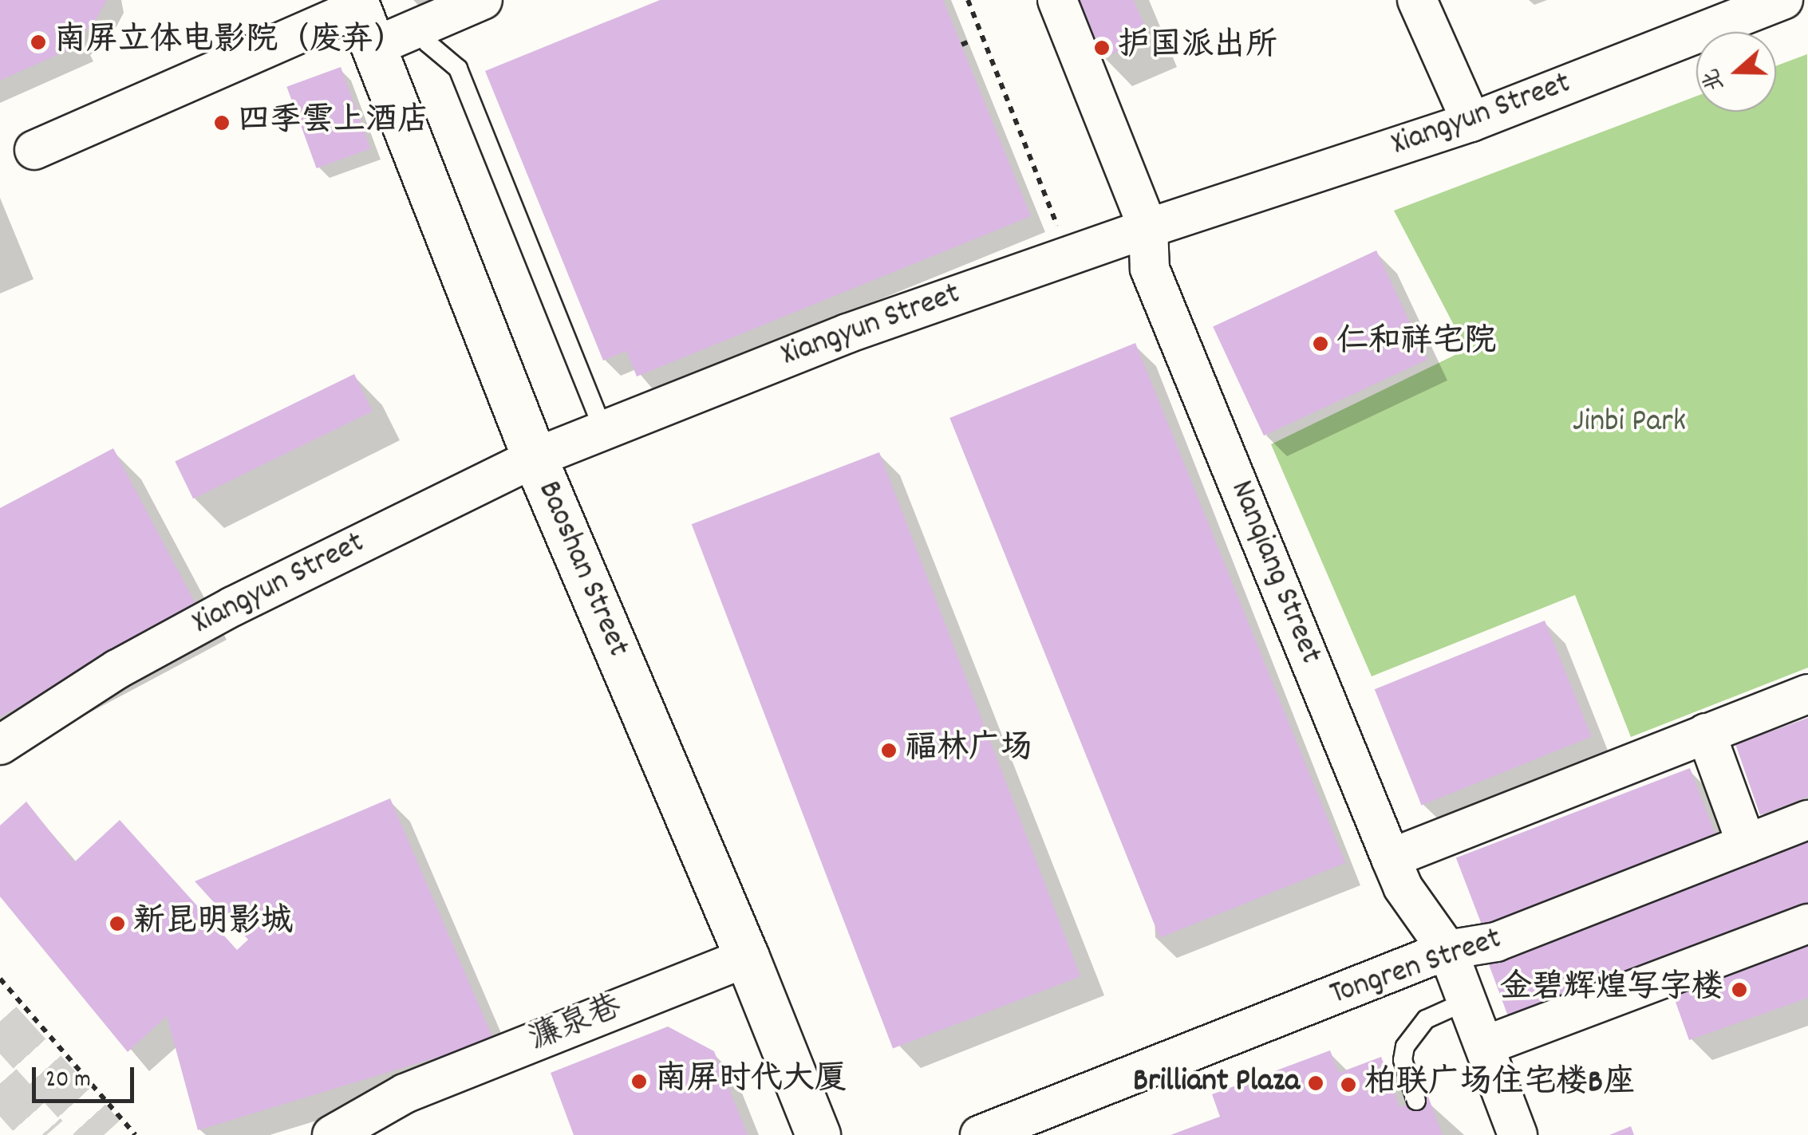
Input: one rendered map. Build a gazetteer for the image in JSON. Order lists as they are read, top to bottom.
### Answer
{
  "streets": {
    "street": [
      "Xiangyun Street",
      "Baoshan Street",
      "Nanqiang Street",
      "Tongren Street",
      "濂泉巷"
    ]
  },
  "crossings": [
    ["Xiangyun Street", "Baoshan Street"],
    ["Xiangyun Street", "Nanqiang Street"],
    ["Baoshan Street", "濂泉巷"],
    ["Nanqiang Street", "Tongren Street"]
  ],
  "parks": ["Jinbi Park"],
  "places": [
    "南屏立体电影院（废弃）",
    "护国派出所",
    "四季雲上酒店",
    "仁和祥宅院",
    "福林广场",
    "新昆明影城",
    "金碧辉煌写字楼",
    "南屏时代大厦",
    "Brilliant Plaza",
    "柏联广场住宅楼B座"
  ],
  "scale_bar": "20 m",
  "north": "left"
}
